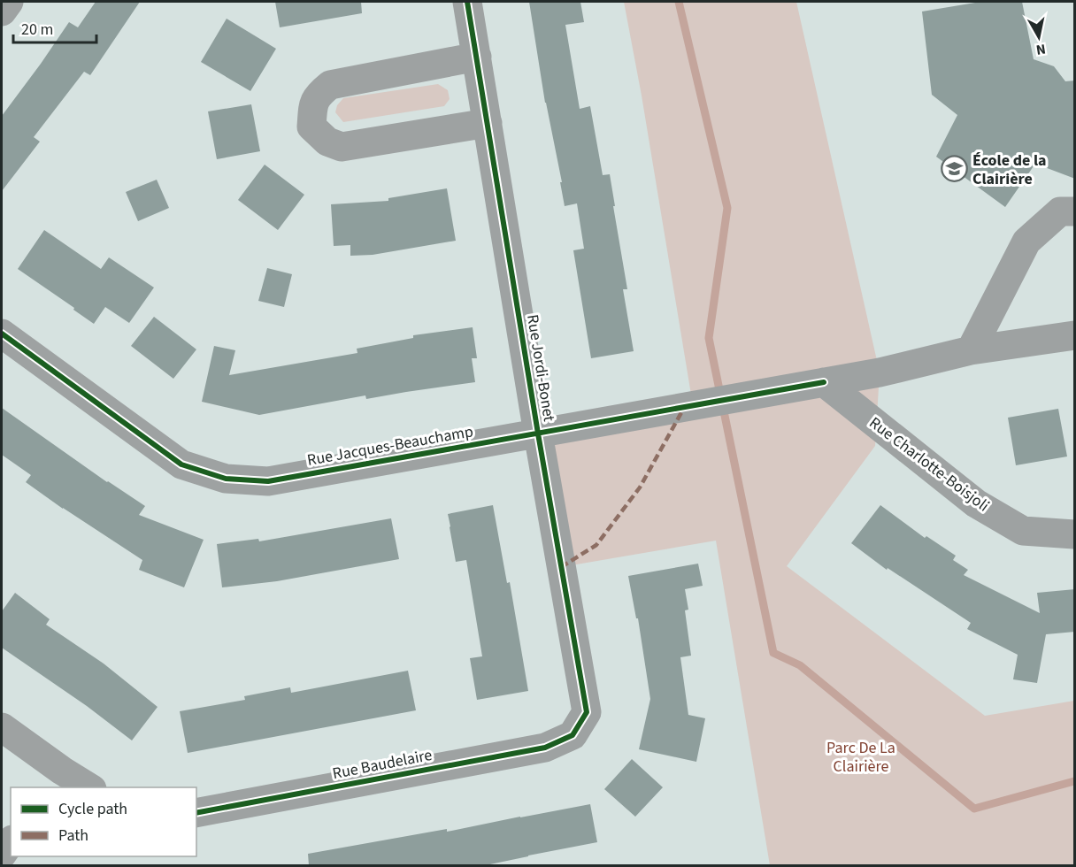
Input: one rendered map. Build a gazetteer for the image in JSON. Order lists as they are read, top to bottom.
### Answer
{
  "streets": {
    "street": [
      "Rue Jordi-Bonet",
      "Rue Jacques-Beauchamp",
      "Rue Charlotte-Boisjoli",
      "Rue Baudelaire"
    ]
  },
  "crossings": [
    ["Rue Jordi-Bonet", "Rue Jacques-Beauchamp"],
    ["Rue Jordi-Bonet", "Rue Baudelaire"],
    ["Rue Jacques-Beauchamp", "Rue Charlotte-Boisjoli"]
  ],
  "parks": ["Parc De La Clairière"],
  "places": {
    "school or university": ["École de la Clairière"]
  },
  "legend": ["Cycle path", "Path"],
  "scale_bar": "20 m",
  "north": "bottom"
}
